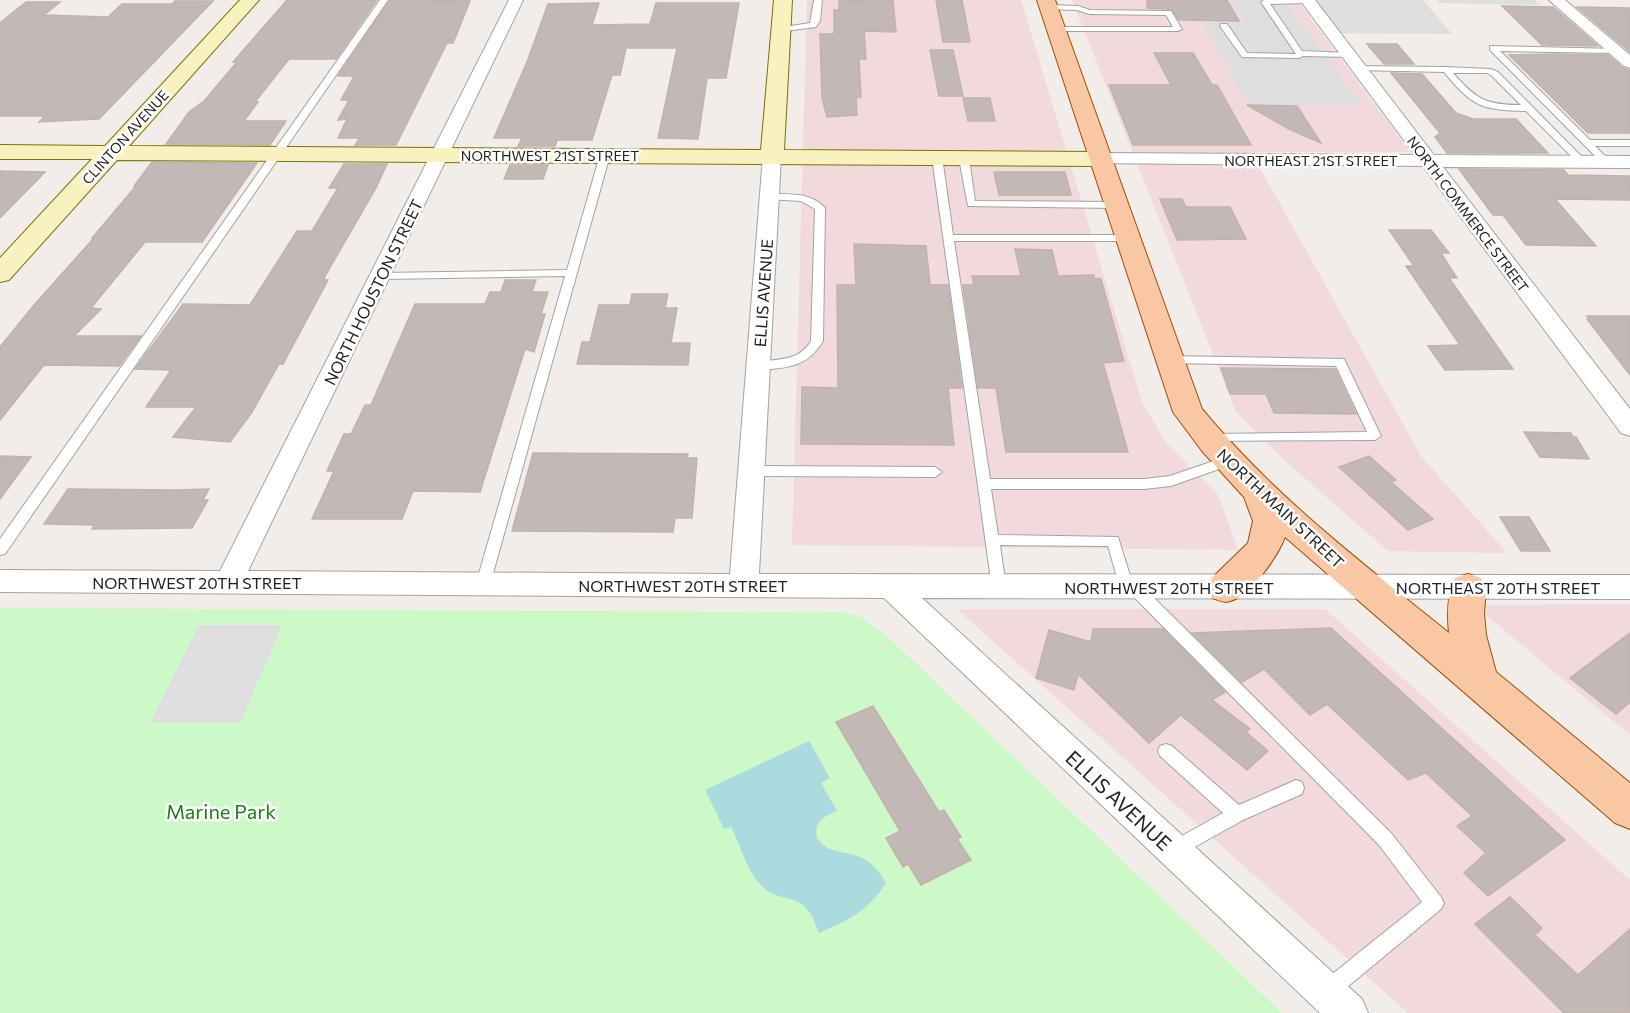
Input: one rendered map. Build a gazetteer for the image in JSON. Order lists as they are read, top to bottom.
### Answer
{
  "streets": {
    "main road": ["NORTH MAIN STREET"],
    "street": [
      "CLINTON AVENUE",
      "NORTHWEST 21ST STREET",
      "NORTHEAST 21ST STREET",
      "NORTH COMMERCE STREET",
      "NORTH HOUSTON STREET",
      "ELLIS AVENUE",
      "NORTHWEST 20TH STREET",
      "NORTHEAST 20TH STREET"
    ]
  },
  "crossings": [
    ["CLINTON AVENUE", "NORTHWEST 21ST STREET"],
    ["NORTHWEST 21ST STREET", "NORTHEAST 21ST STREET"],
    ["NORTHWEST 21ST STREET", "NORTH HOUSTON STREET"],
    ["NORTHWEST 21ST STREET", "ELLIS AVENUE"],
    ["NORTHWEST 21ST STREET", "NORTH MAIN STREET"],
    ["NORTHEAST 21ST STREET", "NORTH COMMERCE STREET"],
    ["NORTHEAST 21ST STREET", "NORTH MAIN STREET"],
    ["NORTH HOUSTON STREET", "NORTHWEST 20TH STREET"],
    ["ELLIS AVENUE", "NORTHWEST 20TH STREET"],
    ["NORTH MAIN STREET", "NORTHWEST 20TH STREET"],
    ["NORTH MAIN STREET", "NORTHEAST 20TH STREET"],
    ["NORTHWEST 20TH STREET", "NORTHEAST 20TH STREET"]
  ],
  "parks": ["Marine Park"]
}
